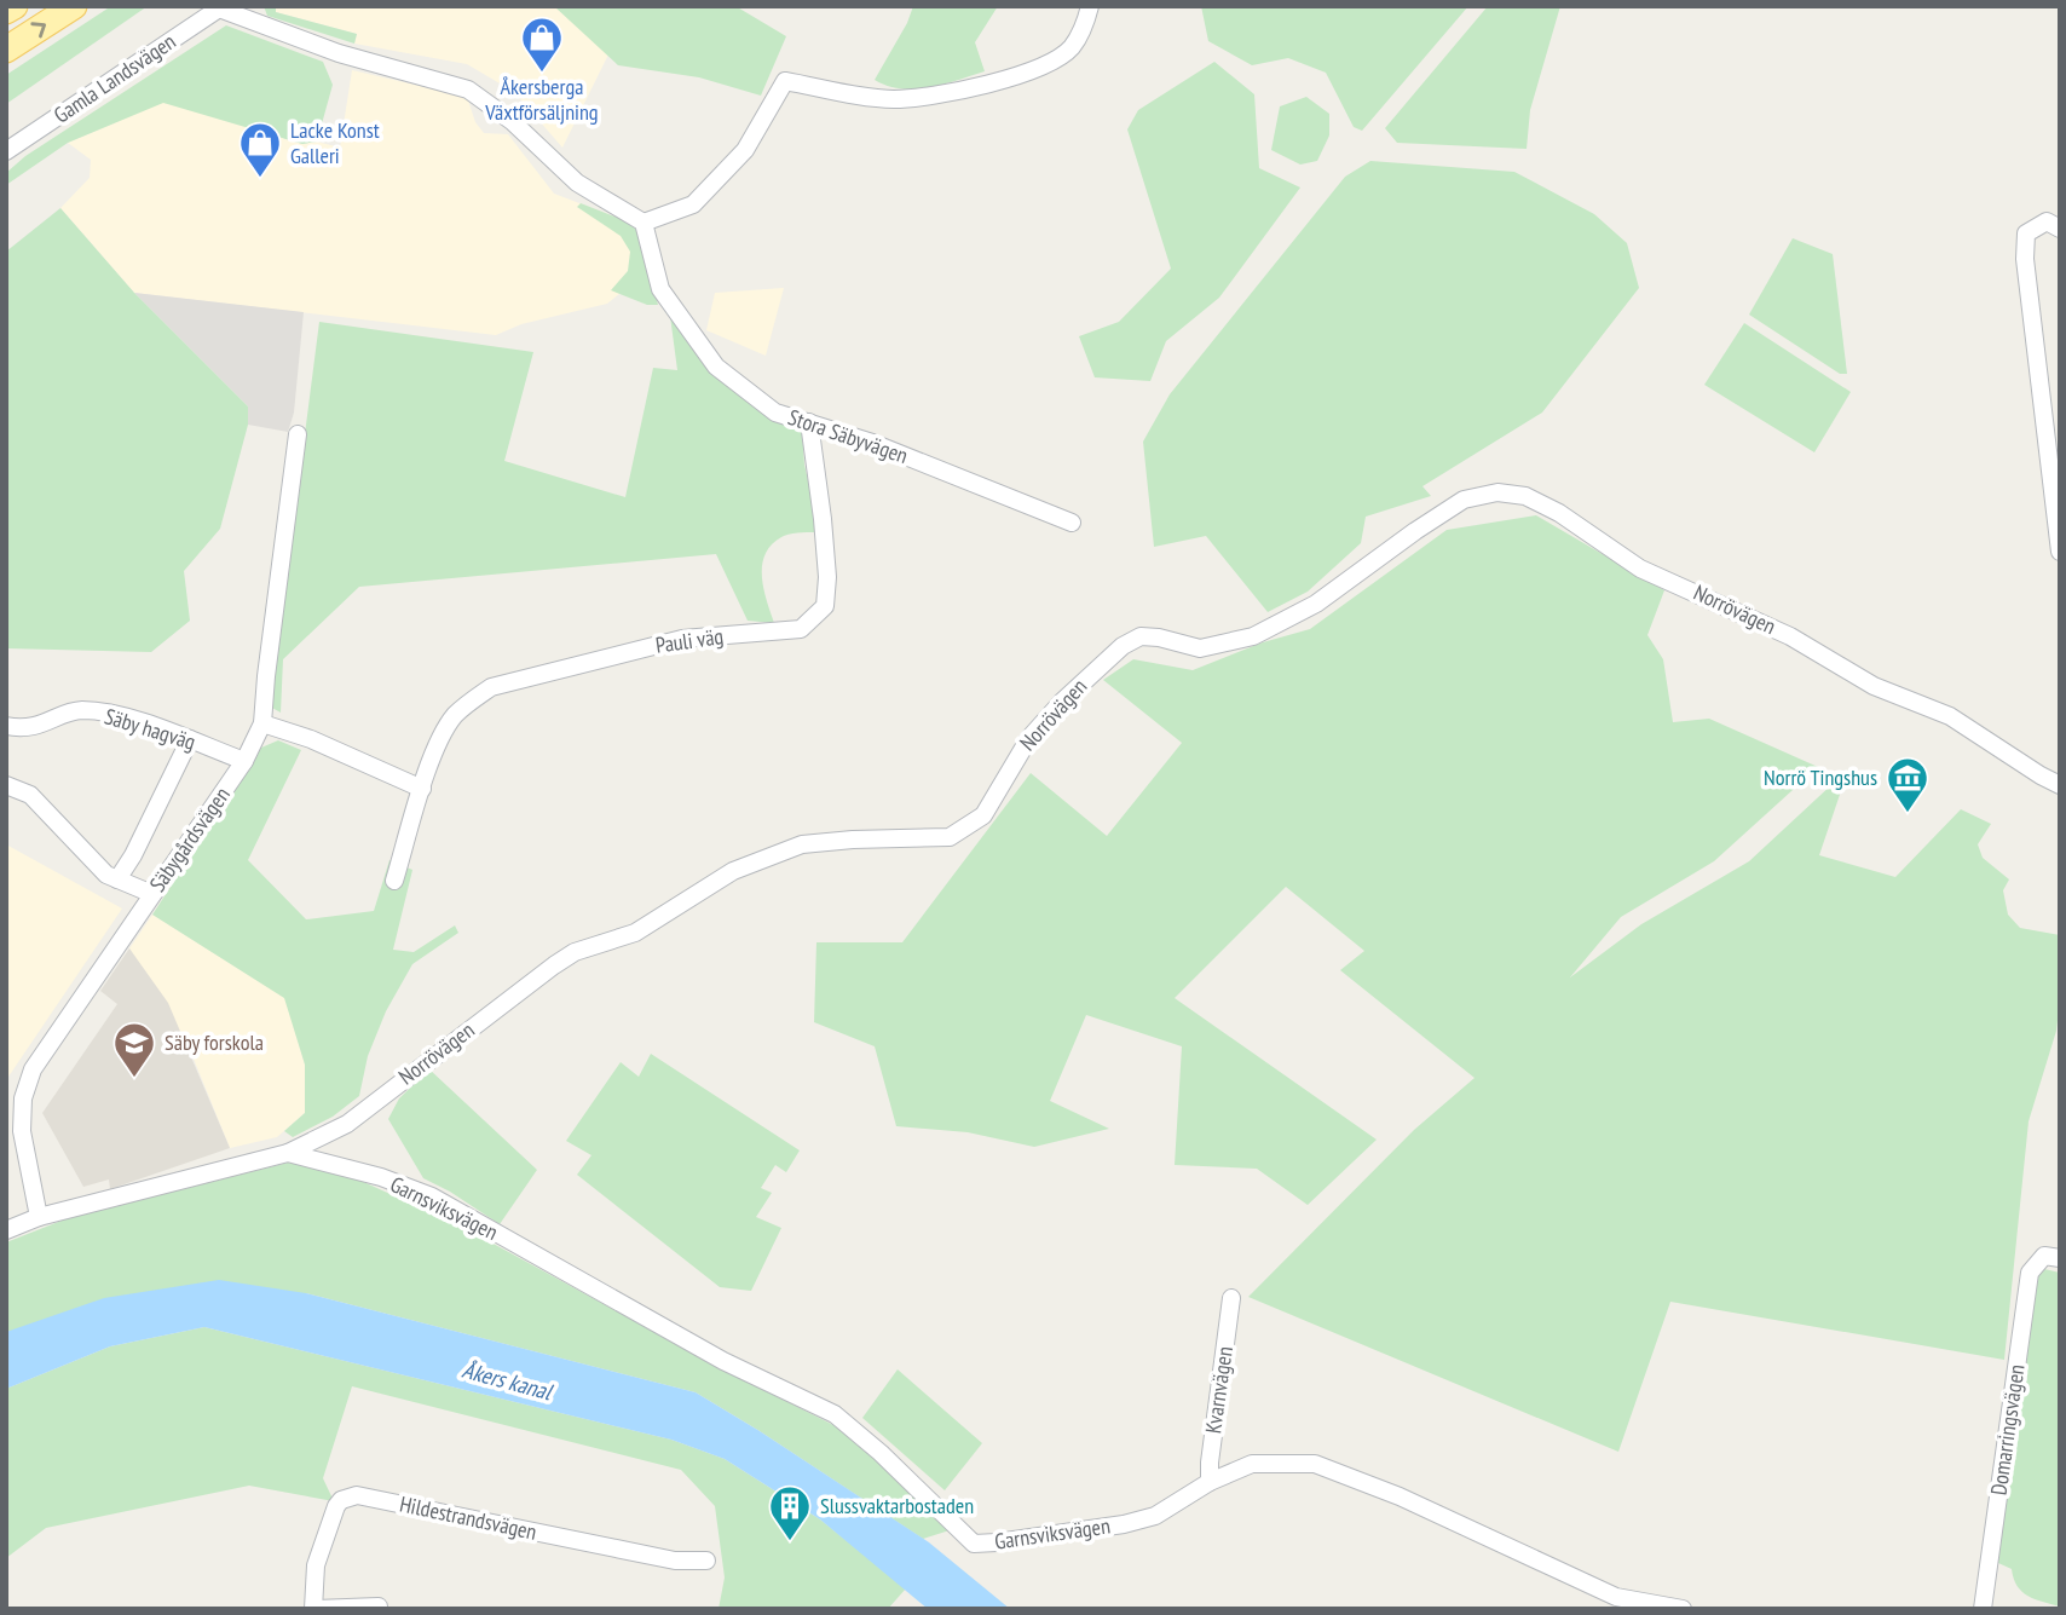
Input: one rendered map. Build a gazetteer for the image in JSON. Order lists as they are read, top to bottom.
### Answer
{
  "streets": {
    "street": [
      "Gamla Landsvägen",
      "Stora Säbyvägen",
      "Norrövägen",
      "Pauli väg",
      "Säby hagväg",
      "Säbygårdsvägen",
      "Garnsviksvägen",
      "Kvarnvägen",
      "Domarringsvägen",
      "Hildestrandsvägen"
    ]
  },
  "crossings": [
    ["Stora Säbyvägen", "Pauli väg"],
    ["Norrövägen", "Säbygårdsvägen"],
    ["Norrövägen", "Garnsviksvägen"],
    ["Säby hagväg", "Säbygårdsvägen"],
    ["Garnsviksvägen", "Kvarnvägen"]
  ],
  "water": ["Åkers kanal"],
  "places": {
    "shop": ["Åkersberga Växtförsäljning", "Lacke Konst Galleri"],
    "museum": ["Norrö Tingshus"],
    "school or university": ["Säby forskola"],
    "building": ["Slussvaktarbostaden"]
  }
}
